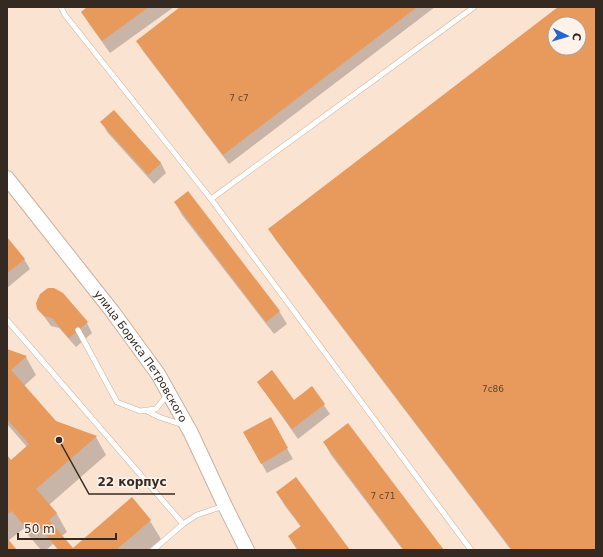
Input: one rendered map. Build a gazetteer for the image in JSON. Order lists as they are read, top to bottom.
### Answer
{
  "streets": {
    "street": ["улица Бориса Петровского"]
  },
  "places": ["22 корпус"],
  "house_numbers": ["7 с7", "7с86", "7 с71"],
  "scale_bar": "50 m",
  "north": "right"
}
